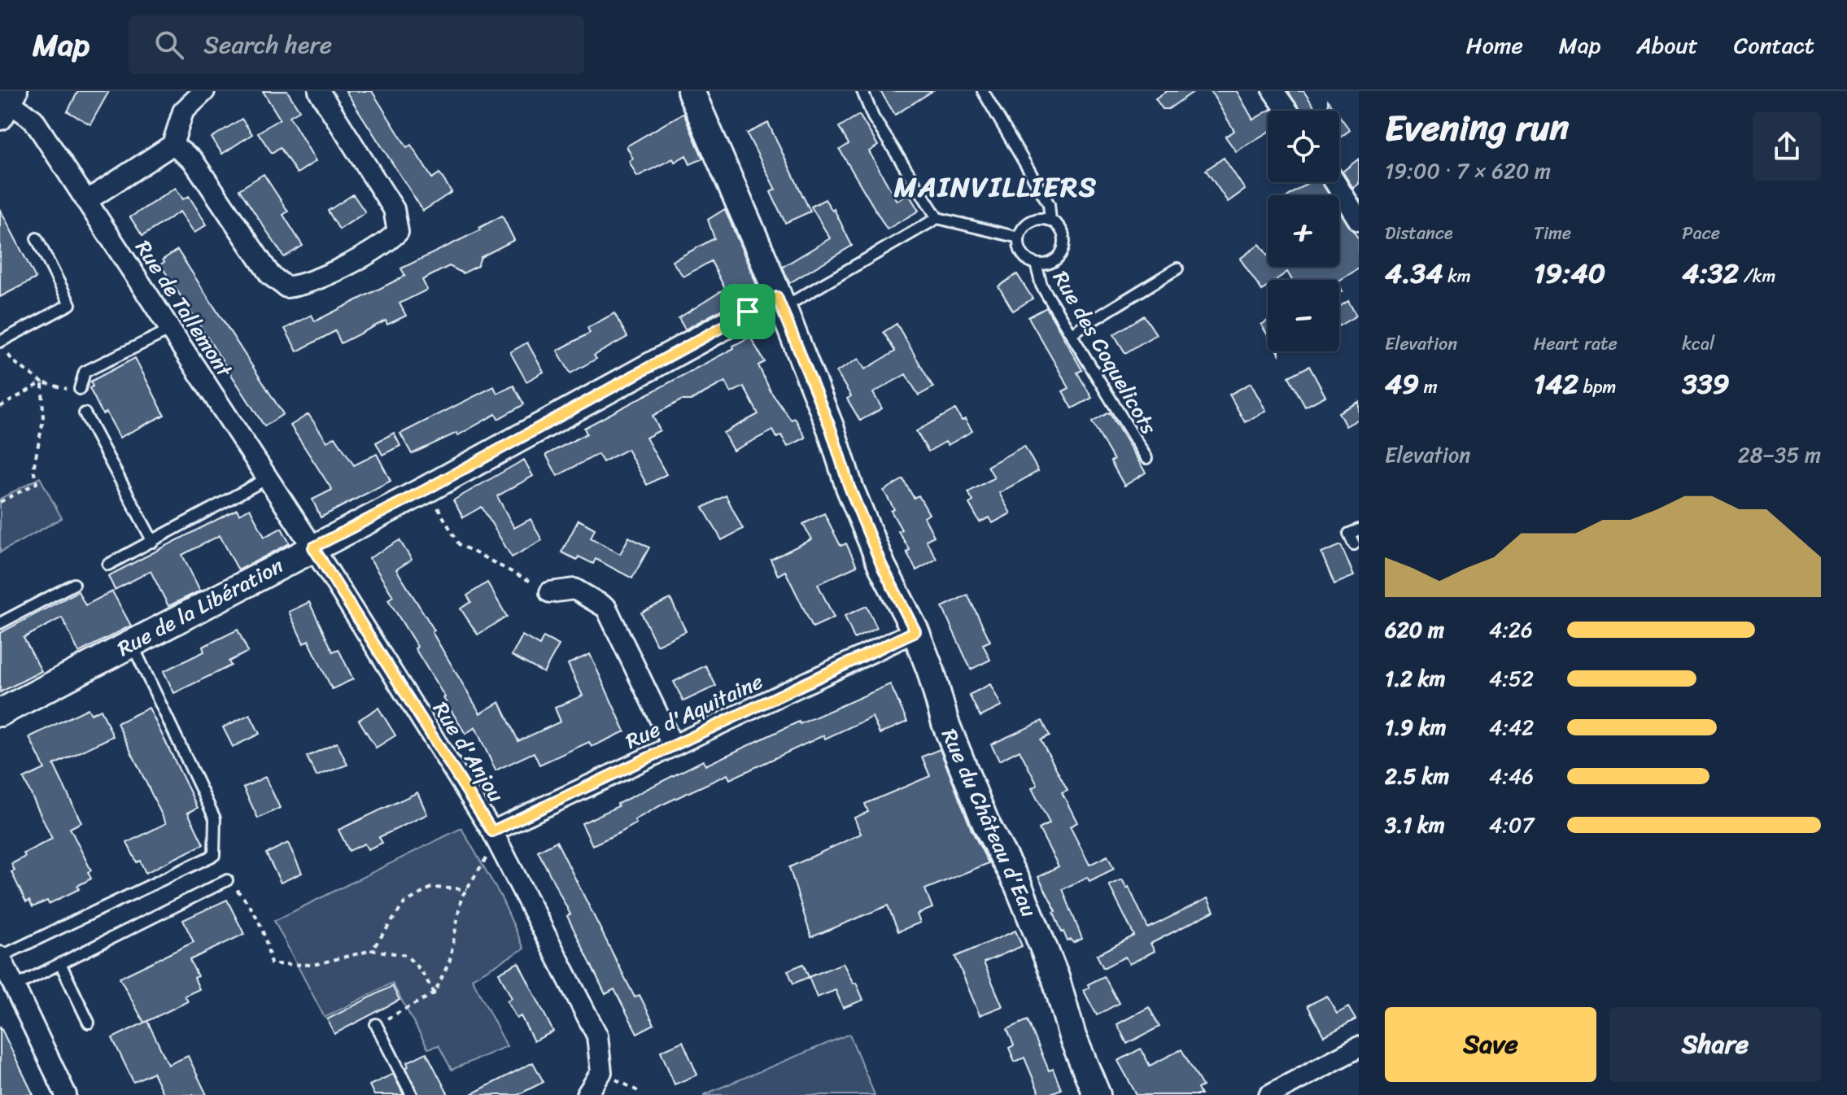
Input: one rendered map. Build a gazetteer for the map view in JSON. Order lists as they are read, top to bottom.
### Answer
{
  "streets": {
    "street": [
      "Rue de Tallemont",
      "Rue de la Libération",
      "Rue d'Aquitaine",
      "Rue d'Anjou",
      "Rue du Château d'Eau"
    ],
    "lane": ["Rue des Coquelicots"]
  },
  "crossings": [
    ["Rue de Tallemont", "Rue de la Libération"],
    ["Rue de Tallemont", "Rue d'Anjou"],
    ["Rue de la Libération", "Rue d'Anjou"],
    ["Rue de la Libération", "Rue du Château d'Eau"],
    ["Rue d'Aquitaine", "Rue d'Anjou"],
    ["Rue d'Aquitaine", "Rue du Château d'Eau"]
  ],
  "districts": ["MAINVILLIERS"],
  "page": {
    "header": "Map",
    "search": "Search here",
    "nav": [
      "Home",
      "Map",
      "About",
      "Contact"
    ],
    "heading": ["Evening run", "19:00 · 7 × 620 m"],
    "map_buttons": ["+", "−"],
    "stats": [
      ["Distance", "4.34 km"],
      ["Time", "19:40"],
      ["Pace", "4:32 /km"],
      ["Elevation", "49 m"],
      ["Heart rate", "142 bpm"],
      ["kcal", "339"]
    ],
    "chart": ["Elevation", "28–35 m"],
    "list": [
      {
        "name": "620 m",
        "note": "4:26"
      },
      {
        "name": "1.2 km",
        "note": "4:52"
      },
      {
        "name": "1.9 km",
        "note": "4:42"
      },
      {
        "name": "2.5 km",
        "note": "4:46"
      },
      {
        "name": "3.1 km",
        "note": "4:07"
      }
    ],
    "buttons": ["Save", "Share"]
  }
}
